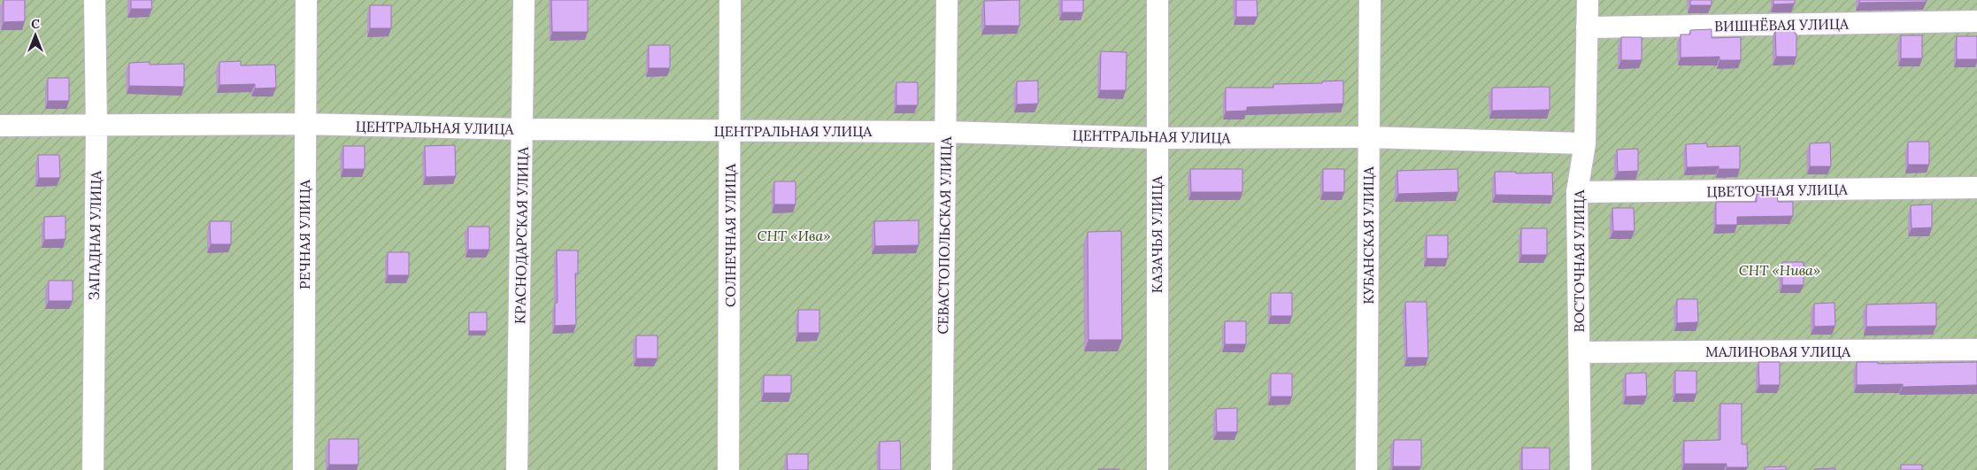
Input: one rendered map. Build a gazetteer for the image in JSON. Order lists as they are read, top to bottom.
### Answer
{
  "streets": {
    "street": [
      "ВИШНЁВАЯ УЛИЦА",
      "ЦЕНТРАЛЬНАЯ УЛИЦА",
      "ЦВЕТОЧНАЯ УЛИЦА",
      "РЕЧНАЯ УЛИЦА",
      "КАЗАЧЬЯ УЛИЦА",
      "ЗАПАДНАЯ УЛИЦА",
      "КРАСНОДАРСКАЯ УЛИЦА",
      "СОЛНЕЧНАЯ УЛИЦА",
      "СЕВАСТОПОЛЬСКАЯ УЛИЦА",
      "КУБАНСКАЯ УЛИЦА",
      "ВОСТОЧНАЯ УЛИЦА",
      "МАЛИНОВАЯ УЛИЦА"
    ]
  },
  "crossings": [
    ["ВИШНЁВАЯ УЛИЦА", "ВОСТОЧНАЯ УЛИЦА"],
    ["ЦЕНТРАЛЬНАЯ УЛИЦА", "РЕЧНАЯ УЛИЦА"],
    ["ЦЕНТРАЛЬНАЯ УЛИЦА", "КАЗАЧЬЯ УЛИЦА"],
    ["ЦЕНТРАЛЬНАЯ УЛИЦА", "ЗАПАДНАЯ УЛИЦА"],
    ["ЦЕНТРАЛЬНАЯ УЛИЦА", "КРАСНОДАРСКАЯ УЛИЦА"],
    ["ЦЕНТРАЛЬНАЯ УЛИЦА", "СОЛНЕЧНАЯ УЛИЦА"],
    ["ЦЕНТРАЛЬНАЯ УЛИЦА", "СЕВАСТОПОЛЬСКАЯ УЛИЦА"],
    ["ЦЕНТРАЛЬНАЯ УЛИЦА", "КУБАНСКАЯ УЛИЦА"],
    ["ЦЕНТРАЛЬНАЯ УЛИЦА", "ВОСТОЧНАЯ УЛИЦА"],
    ["ЦВЕТОЧНАЯ УЛИЦА", "ВОСТОЧНАЯ УЛИЦА"],
    ["ВОСТОЧНАЯ УЛИЦА", "МАЛИНОВАЯ УЛИЦА"]
  ],
  "parks": ["СНТ «Ива»", "СНТ «Нива»"],
  "north": "top"
}
